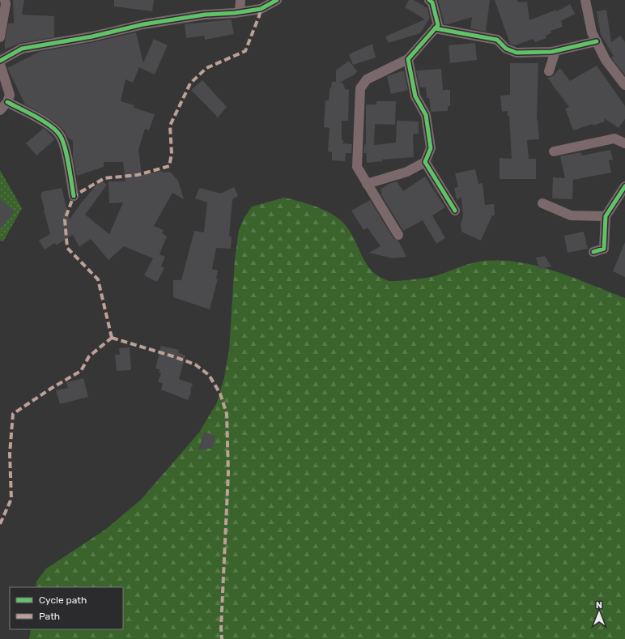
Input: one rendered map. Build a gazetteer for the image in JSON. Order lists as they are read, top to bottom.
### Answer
{
  "legend": ["Cycle path", "Path"],
  "north": "top"
}
